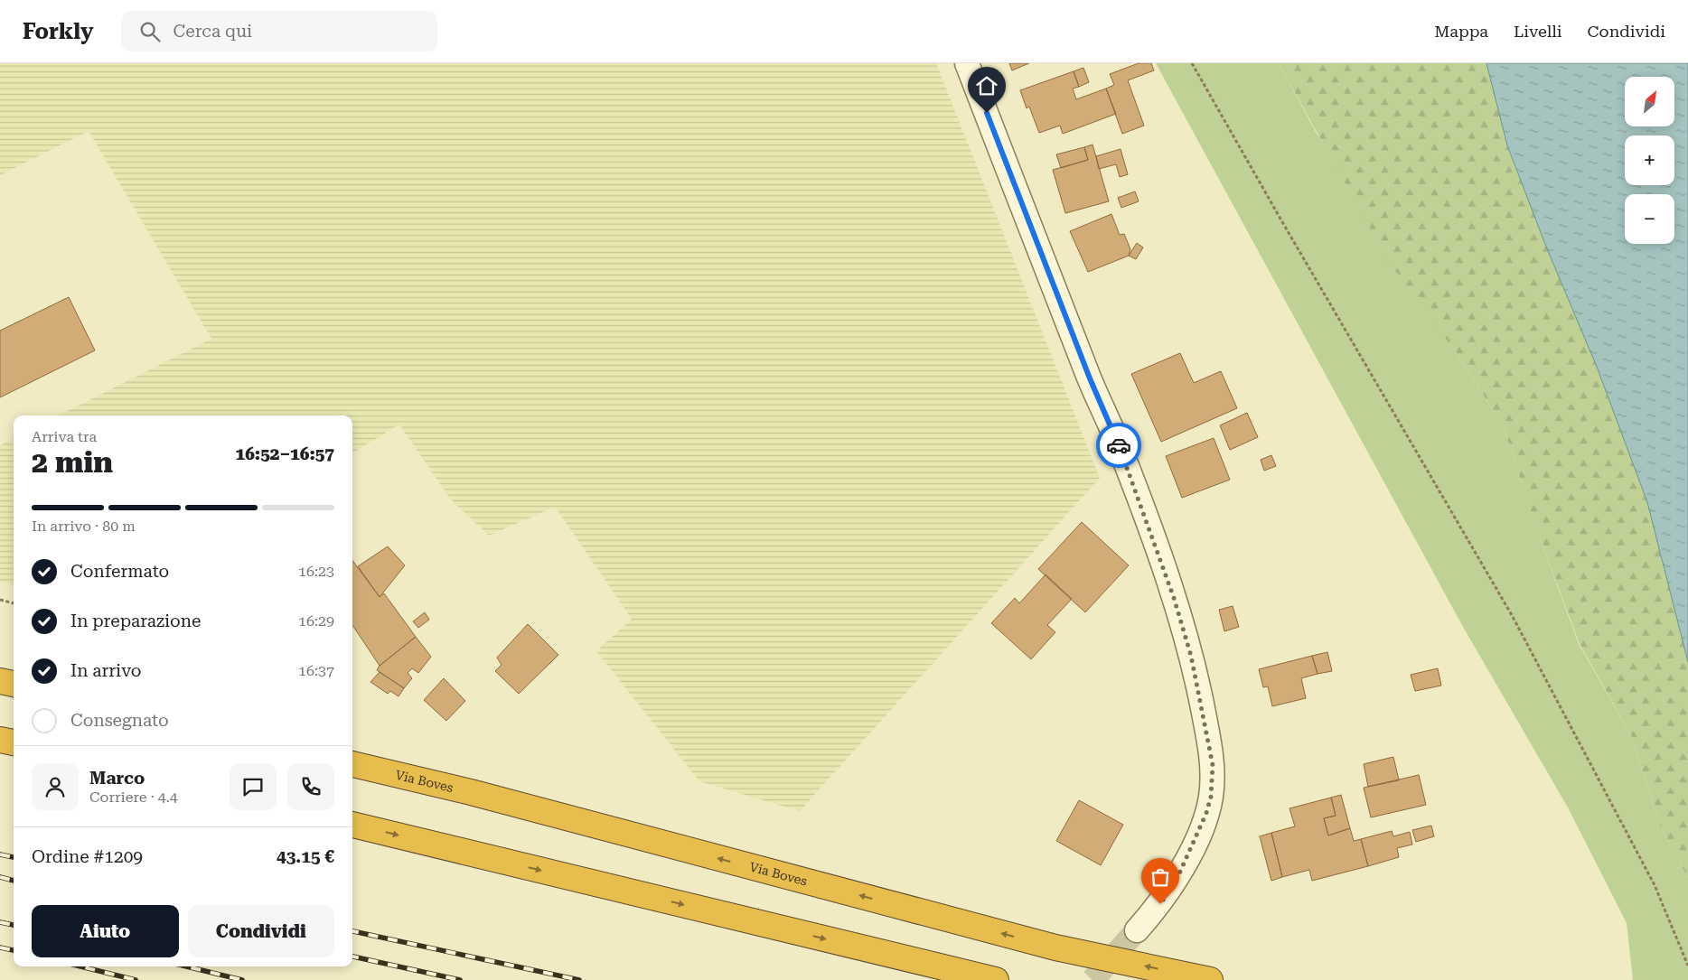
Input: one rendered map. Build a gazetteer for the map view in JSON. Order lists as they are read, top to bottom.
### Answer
{
  "streets": {
    "highway": ["Via Boves"]
  },
  "north": "top right",
  "page": {
    "header": "Forkly",
    "search": "Cerca qui",
    "nav": ["Mappa", "Livelli", "Condividi"],
    "map_buttons": ["+", "−"],
    "heading": ["2 min", "Arriva tra", "16:52–16:57"],
    "panel": [
      "Marco",
      "Corriere · 4.4",
      "Ordine #1209",
      "43.15 €"
    ],
    "bar": "In arrivo · 80 m",
    "list": [
      ["Confermato", "16:23"],
      ["In preparazione", "16:29"],
      ["In arrivo", "16:37"],
      "Consegnato"
    ],
    "buttons": ["Aiuto", "Condividi"]
  }
}
